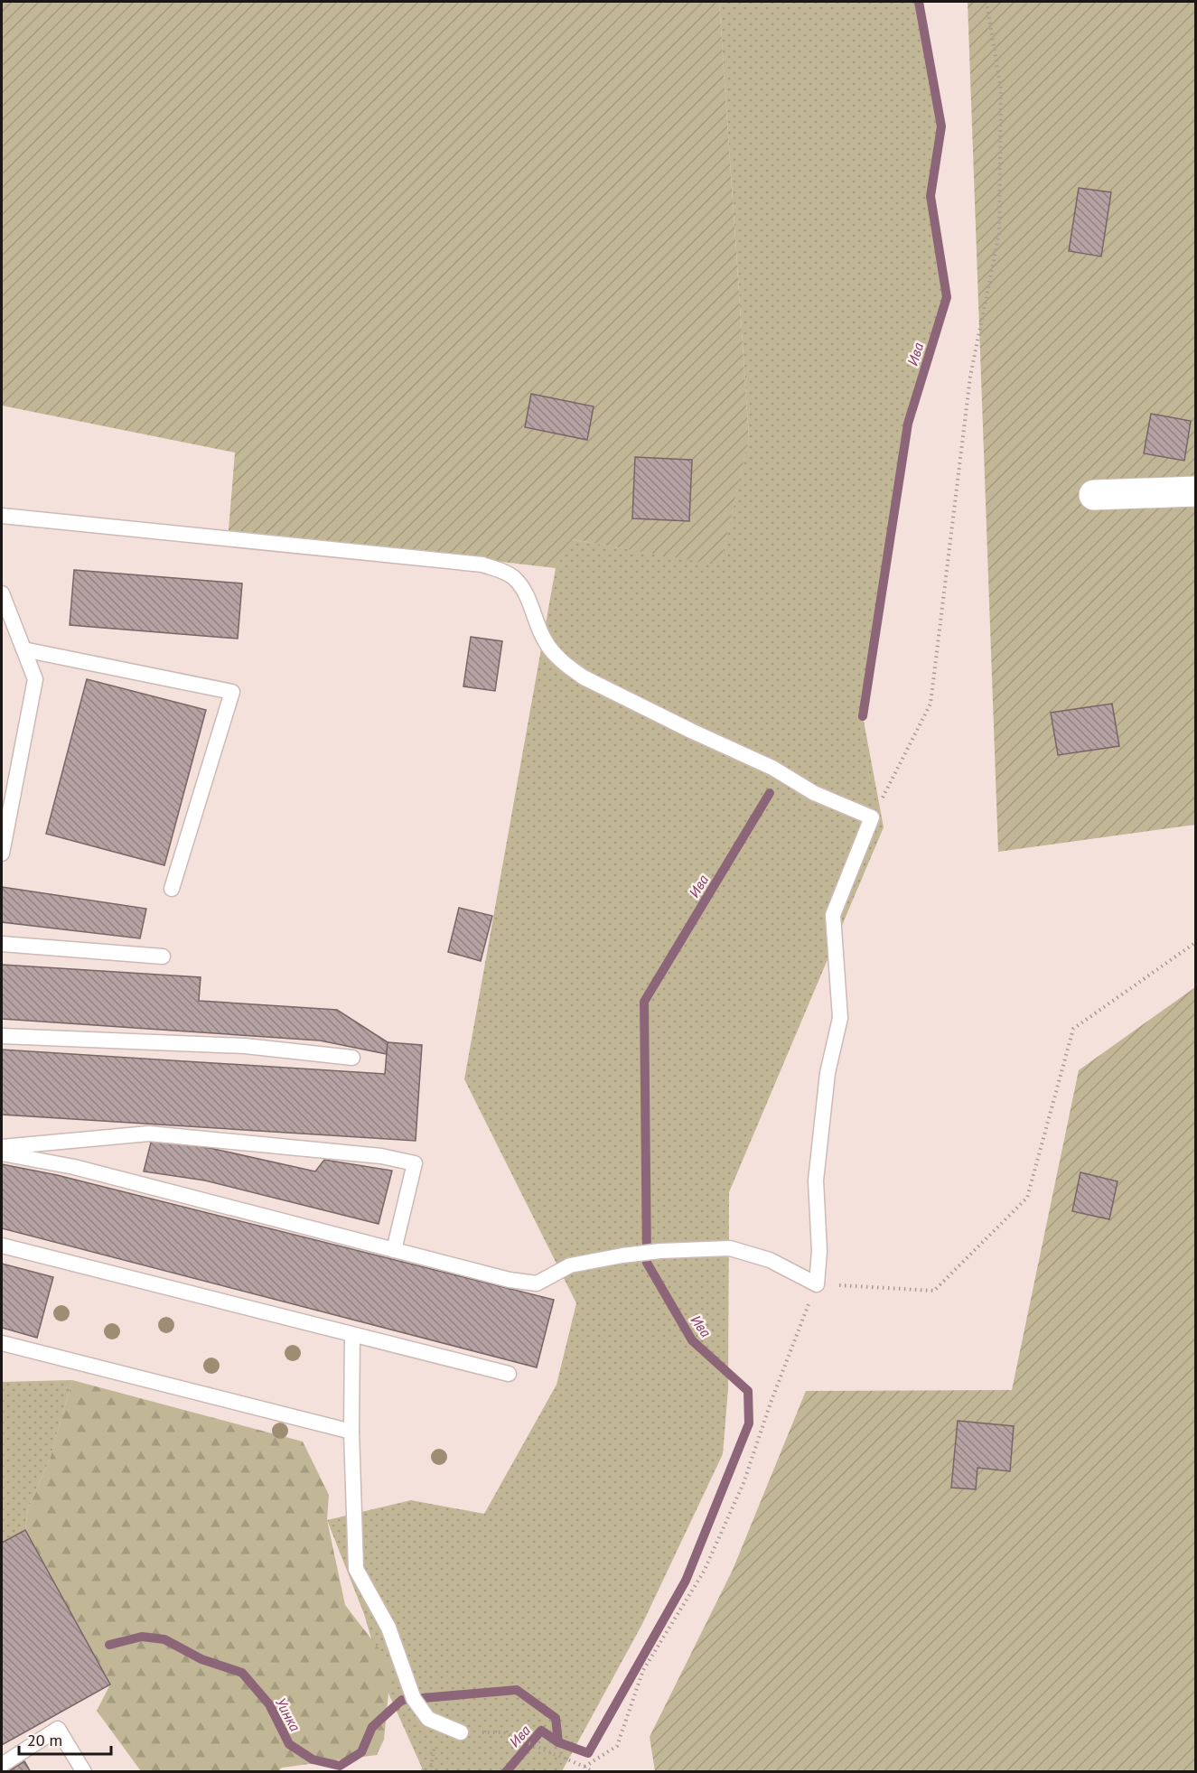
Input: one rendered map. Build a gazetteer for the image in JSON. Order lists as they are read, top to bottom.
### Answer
{
  "water": ["Ива", "Уинка"],
  "scale_bar": "20 m"
}
